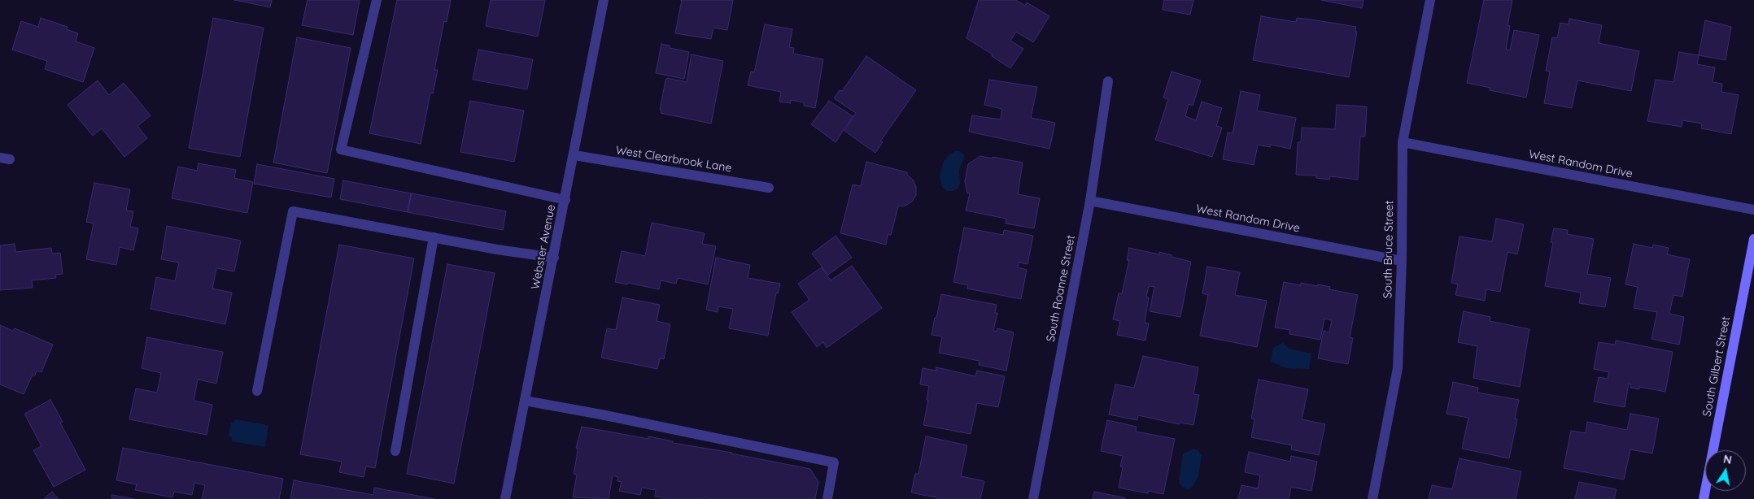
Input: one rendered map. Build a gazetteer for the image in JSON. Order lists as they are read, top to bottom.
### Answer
{
  "streets": {
    "street": [
      "West Clearbrook Lane",
      "West Random Drive",
      "Webster Avenue",
      "South Bruce Street",
      "South Roanne Street",
      "South Gilbert Street"
    ]
  },
  "crossings": [
    ["West Clearbrook Lane", "Webster Avenue"],
    ["West Random Drive", "South Bruce Street"],
    ["West Random Drive", "South Roanne Street"]
  ],
  "north": "top"
}
